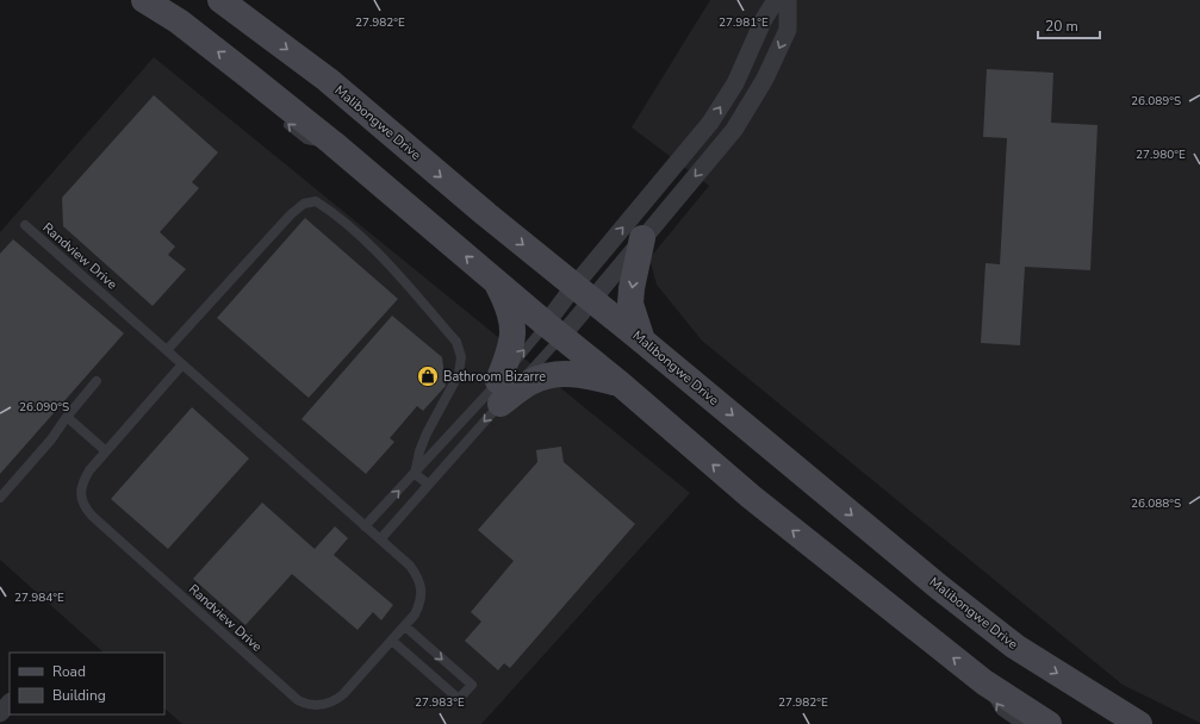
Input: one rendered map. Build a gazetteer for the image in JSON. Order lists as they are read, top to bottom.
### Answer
{
  "streets": {
    "main road": ["Malibongwe Drive"],
    "lane": ["Randview Drive"]
  },
  "places": {
    "shop": ["Bathroom Bizarre"]
  },
  "legend": ["Road", "Building"],
  "scale_bar": "20 m",
  "coordinates": [
    "27.982°E",
    "27.981°E",
    "26.089°S",
    "27.980°E",
    "26.090°S",
    "26.088°S",
    "27.984°E",
    "27.983°E"
  ]
}
